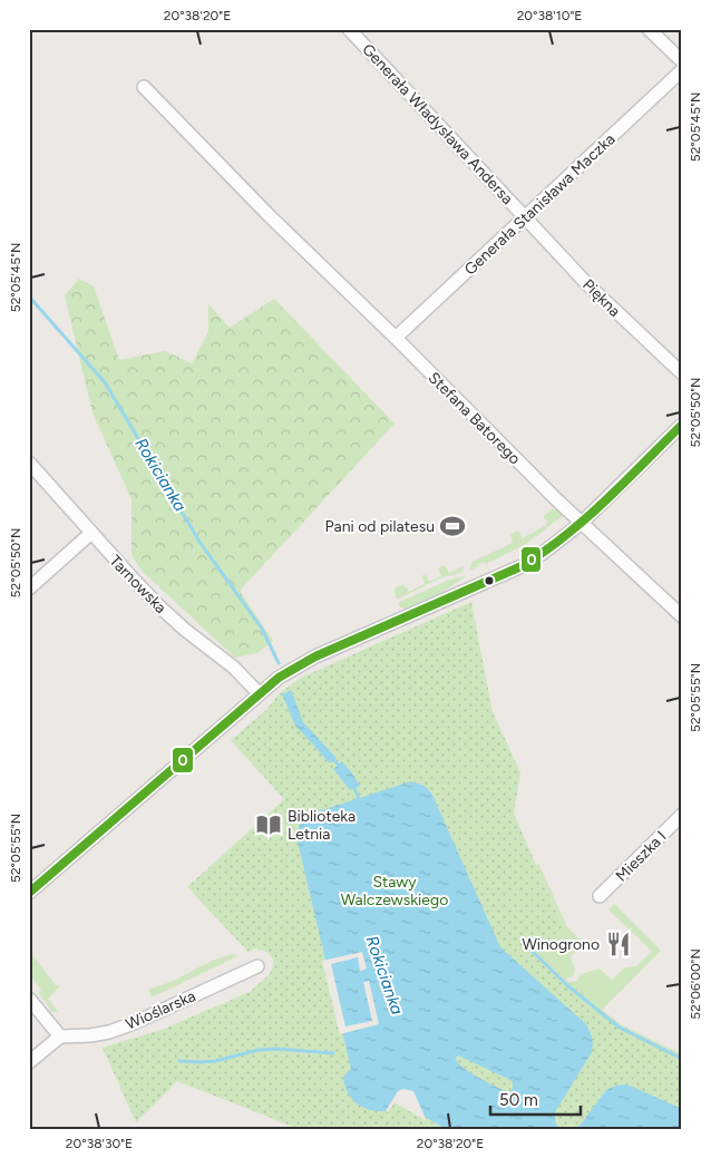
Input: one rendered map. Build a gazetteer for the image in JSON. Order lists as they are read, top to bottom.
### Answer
{
  "streets": {
    "street": [
      "Generała Władysława Andersa",
      "Generała Stanisława Maczka",
      "Piękna",
      "Stefana Batorego",
      "Tarnowska",
      "Mieszka I",
      "Wioślarska"
    ]
  },
  "crossings": [
    ["Generała Władysława Andersa", "Generała Stanisława Maczka"],
    ["Generała Władysława Andersa", "Piękna"],
    ["Generała Stanisława Maczka", "Piękna"],
    ["Generała Stanisława Maczka", "Stefana Batorego"]
  ],
  "water": ["Rokicianka"],
  "parks": ["Stawy Walczewskiego"],
  "places": {
    "sports": ["Pani od pilatesu"],
    "library": ["Biblioteka Letnia"],
    "restaurant": ["Winogrono"]
  },
  "lines": ["transit line 0"],
  "scale_bar": "50 m",
  "coordinates": [
    "20°38'20\"E",
    "20°38'10\"E",
    "52°05'45\"N",
    "52°05'50\"N",
    "52°05'55\"N",
    "52°06'00\"N",
    "20°38'30\"E"
  ]
}
